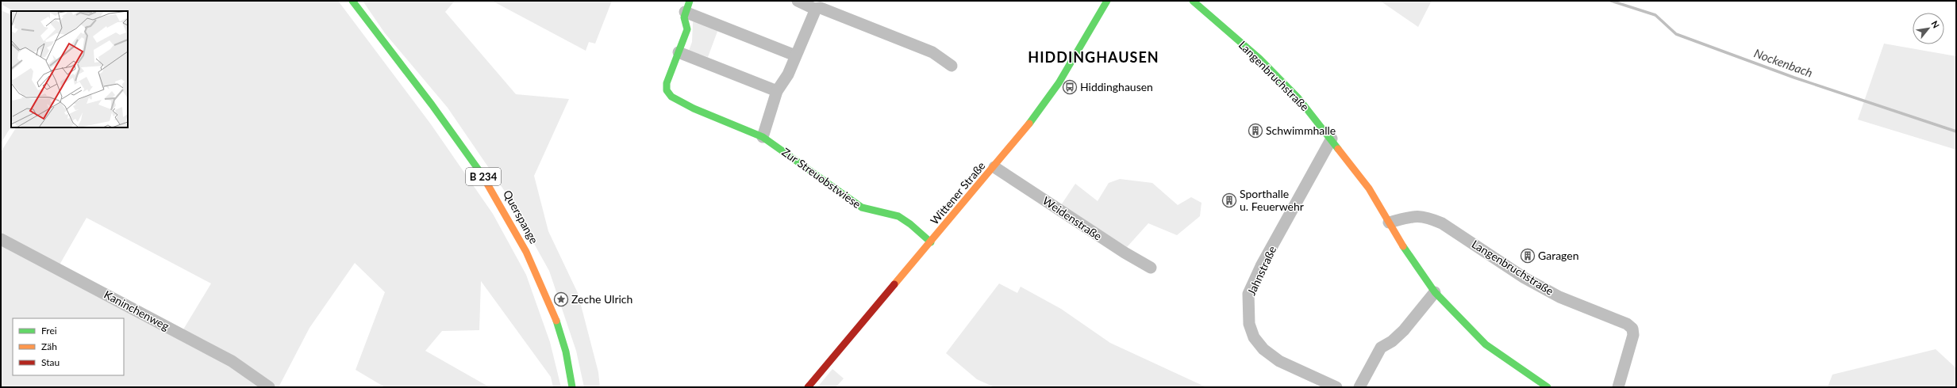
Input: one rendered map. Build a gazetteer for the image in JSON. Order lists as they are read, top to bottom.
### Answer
{
  "streets": {
    "main road": [
      "Langenbruchstraße",
      "B 234",
      "Zur Streuobstwiese",
      "Wittener Straße",
      "Querspange"
    ],
    "street": ["Weidenstraße", "Jahnstraße", "Kaninchenweg"]
  },
  "crossings": [
    ["Langenbruchstraße", "Jahnstraße"],
    ["Zur Streuobstwiese", "Wittener Straße"],
    ["Wittener Straße", "Weidenstraße"]
  ],
  "districts": ["HIDDINGHAUSEN"],
  "water": ["Nockenbach"],
  "places": {
    "bus stop": ["Hiddinghausen"],
    "building": ["Schwimmhalle", "Sporthalle u. Feuerwehr", "Garagen"],
    "place": ["Zeche Ulrich"]
  },
  "legend": ["Frei", "Zäh", "Stau"],
  "north": "top right"
}
